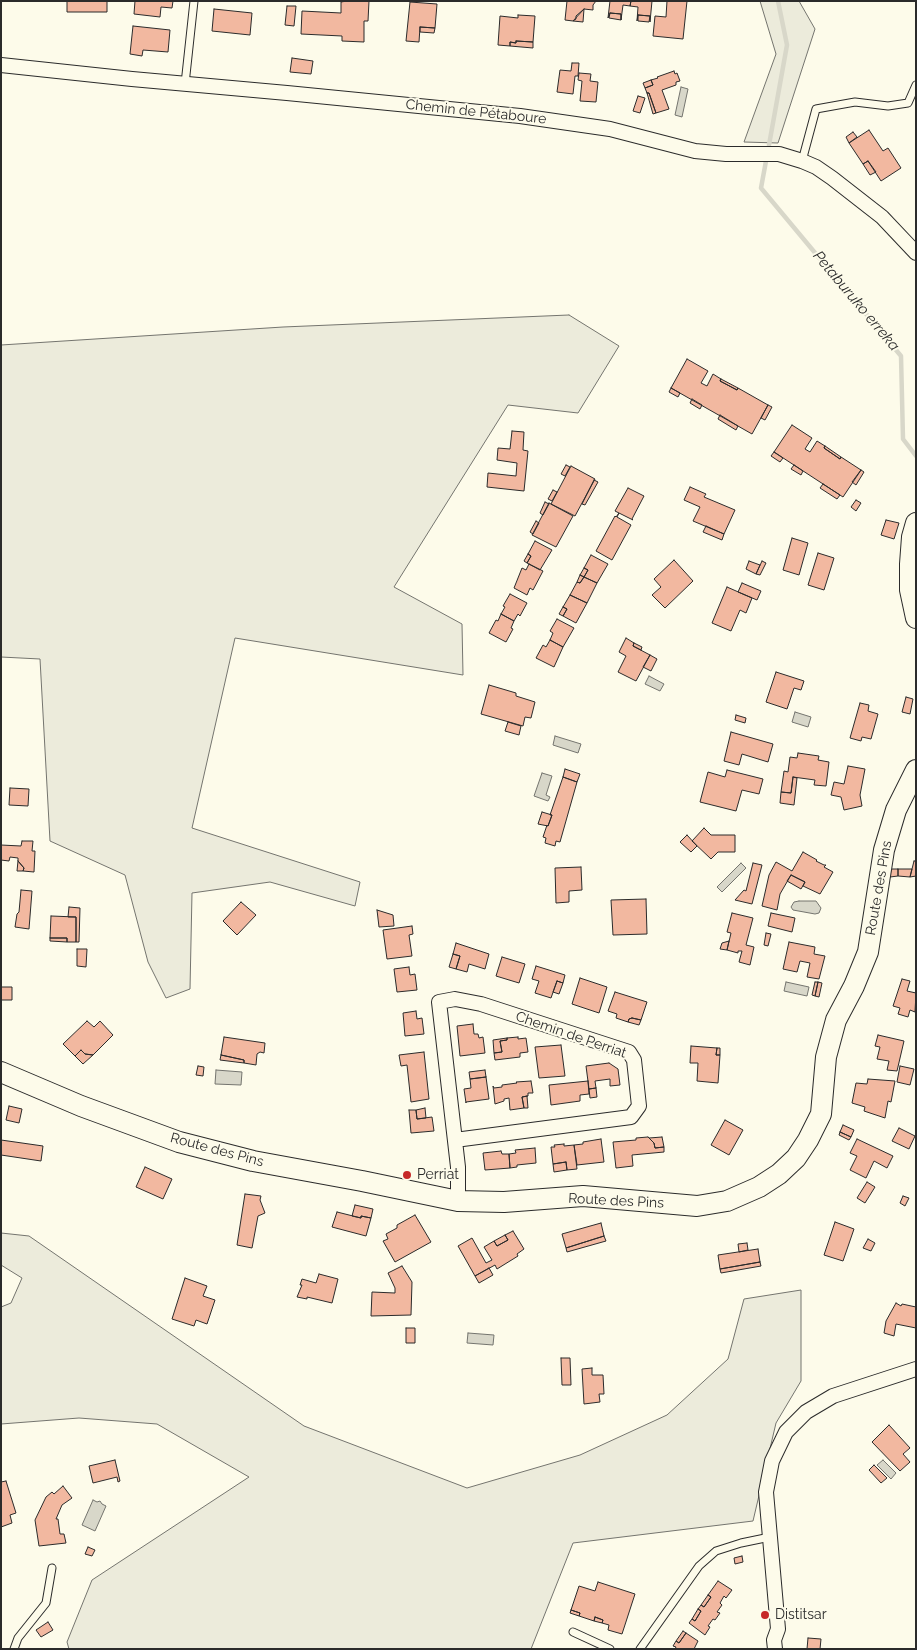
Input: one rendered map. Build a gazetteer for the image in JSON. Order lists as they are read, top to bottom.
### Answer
{
  "streets": {
    "street": ["Chemin de Pétaboure", "Route des Pins", "Chemin de Perriat"]
  },
  "crossings": [
    ["Route des Pins", "Chemin de Perriat"]
  ],
  "water": ["Petaburuko erreka"],
  "places": ["Perriat", "Distitsar"]
}
